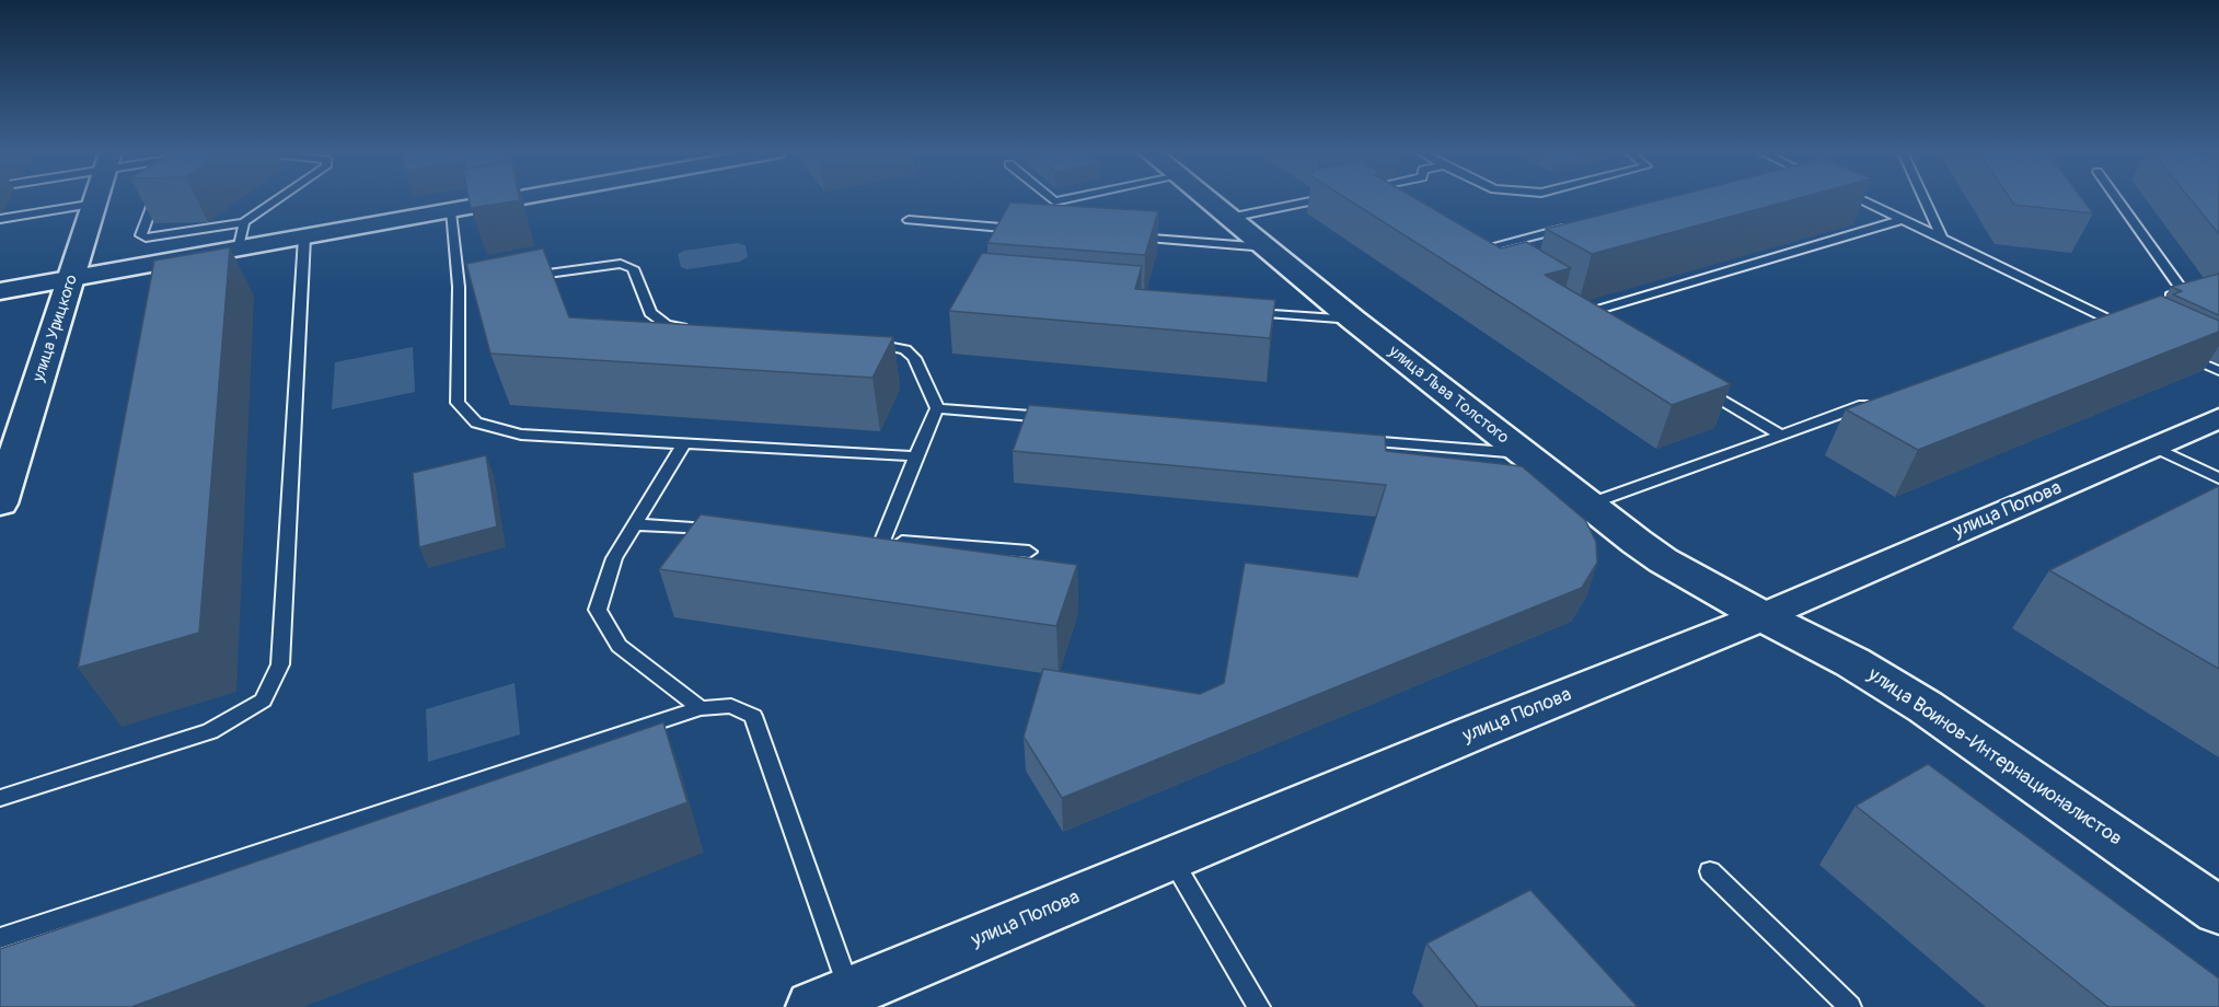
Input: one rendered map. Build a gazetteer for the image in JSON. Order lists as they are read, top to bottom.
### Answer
{
  "streets": {
    "street": [
      "улица Урицкого",
      "улица Льва Толстого",
      "улица Попова",
      "улица Воинов-Интернационалистов"
    ]
  },
  "crossings": [
    ["улица Льва Толстого", "улица Попова"],
    ["улица Льва Толстого", "улица Воинов-Интернационалистов"],
    ["улица Попова", "улица Воинов-Интернационалистов"]
  ]
}
